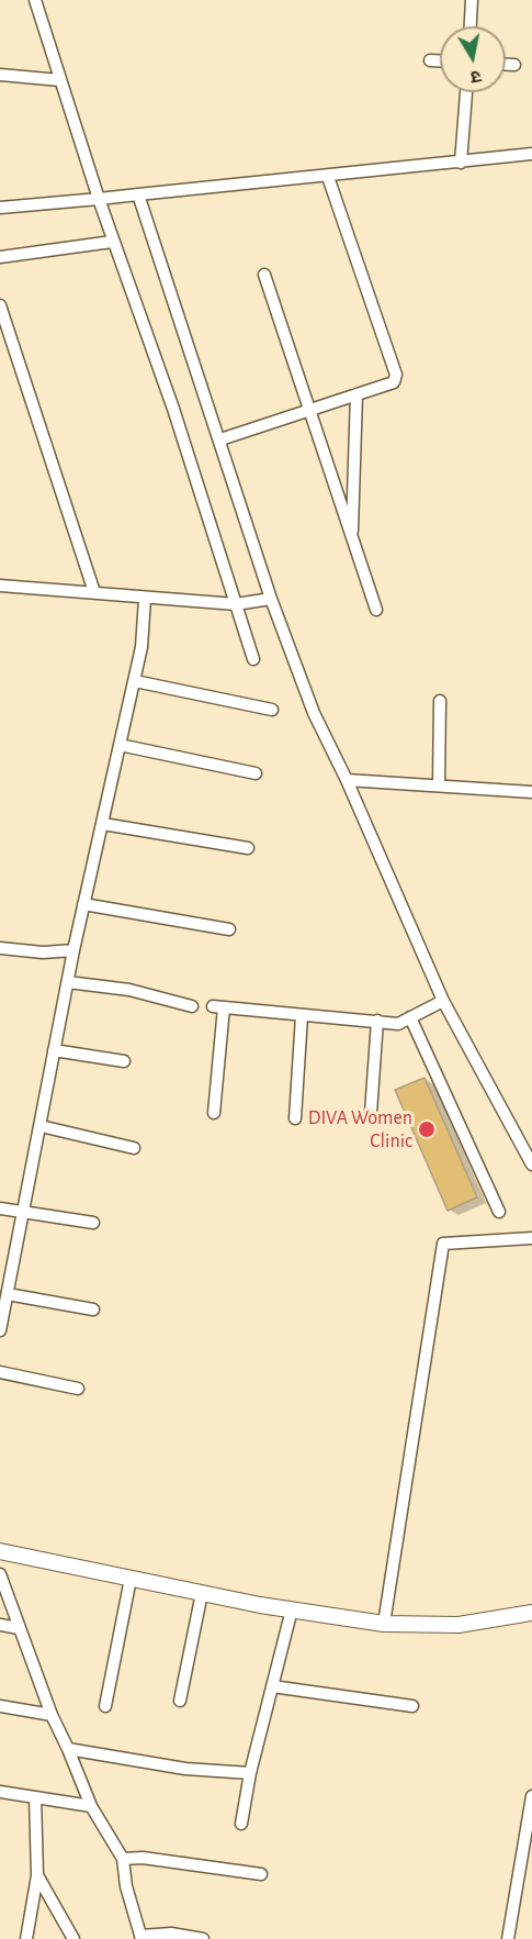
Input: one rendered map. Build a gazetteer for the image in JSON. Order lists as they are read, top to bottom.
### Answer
{
  "places": ["DIVA Women Clinic"],
  "north": "bottom"
}
